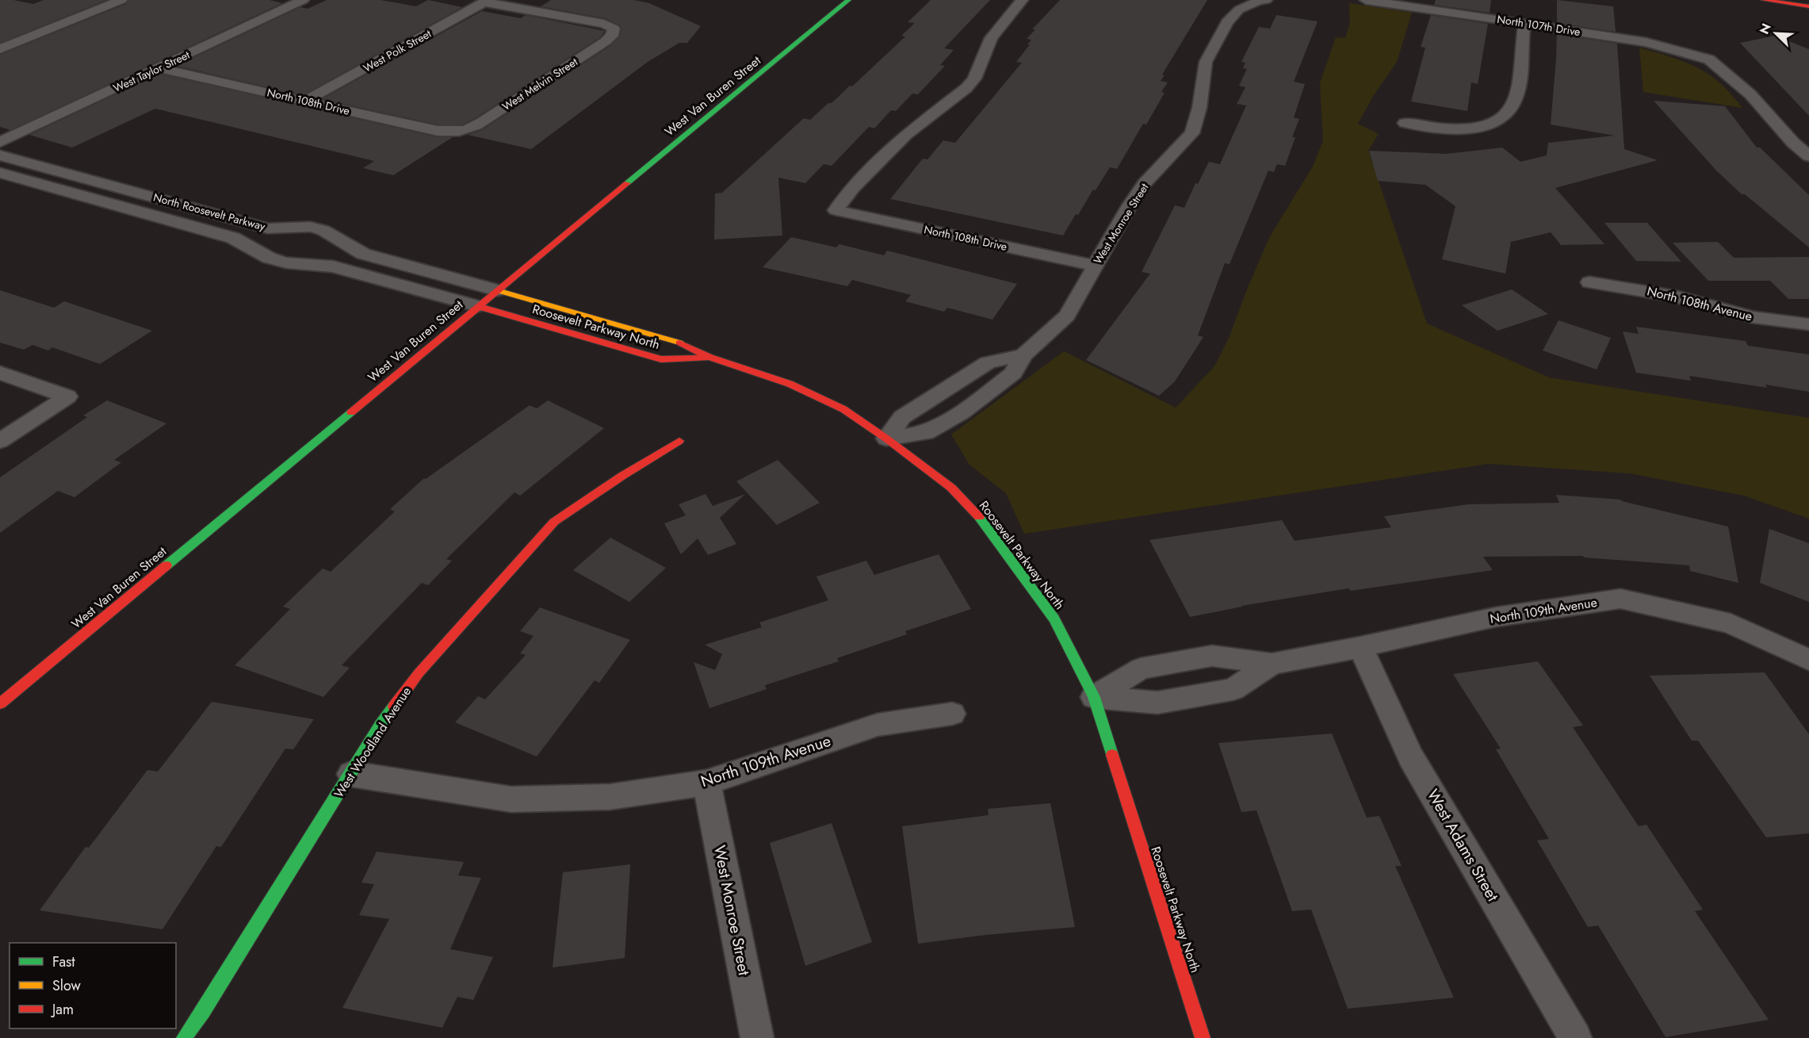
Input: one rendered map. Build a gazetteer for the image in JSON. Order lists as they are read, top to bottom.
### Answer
{
  "streets": {
    "street": [
      "North 107th Drive",
      "West Polk Street",
      "West Taylor Street",
      "West Melvin Street",
      "West Van Buren Street",
      "North 108th Drive",
      "North Roosevelt Parkway",
      "West Monroe Street",
      "North 108th Avenue",
      "Roosevelt Parkway North",
      "North 109th Avenue",
      "West Woodland Avenue",
      "West Adams Street"
    ]
  },
  "crossings": [
    ["West Polk Street", "West Melvin Street"],
    ["West Polk Street", "North 108th Drive"],
    ["West Taylor Street", "North 108th Drive"],
    ["West Melvin Street", "North 108th Drive"],
    ["West Van Buren Street", "North Roosevelt Parkway"],
    ["West Van Buren Street", "Roosevelt Parkway North"],
    ["North 108th Drive", "West Monroe Street"],
    ["North Roosevelt Parkway", "Roosevelt Parkway North"],
    ["West Monroe Street", "Roosevelt Parkway North"],
    ["West Monroe Street", "North 109th Avenue"],
    ["Roosevelt Parkway North", "North 109th Avenue"],
    ["North 109th Avenue", "West Woodland Avenue"],
    ["North 109th Avenue", "West Adams Street"]
  ],
  "legend": ["Fast", "Slow", "Jam"],
  "north": "top left"
}
